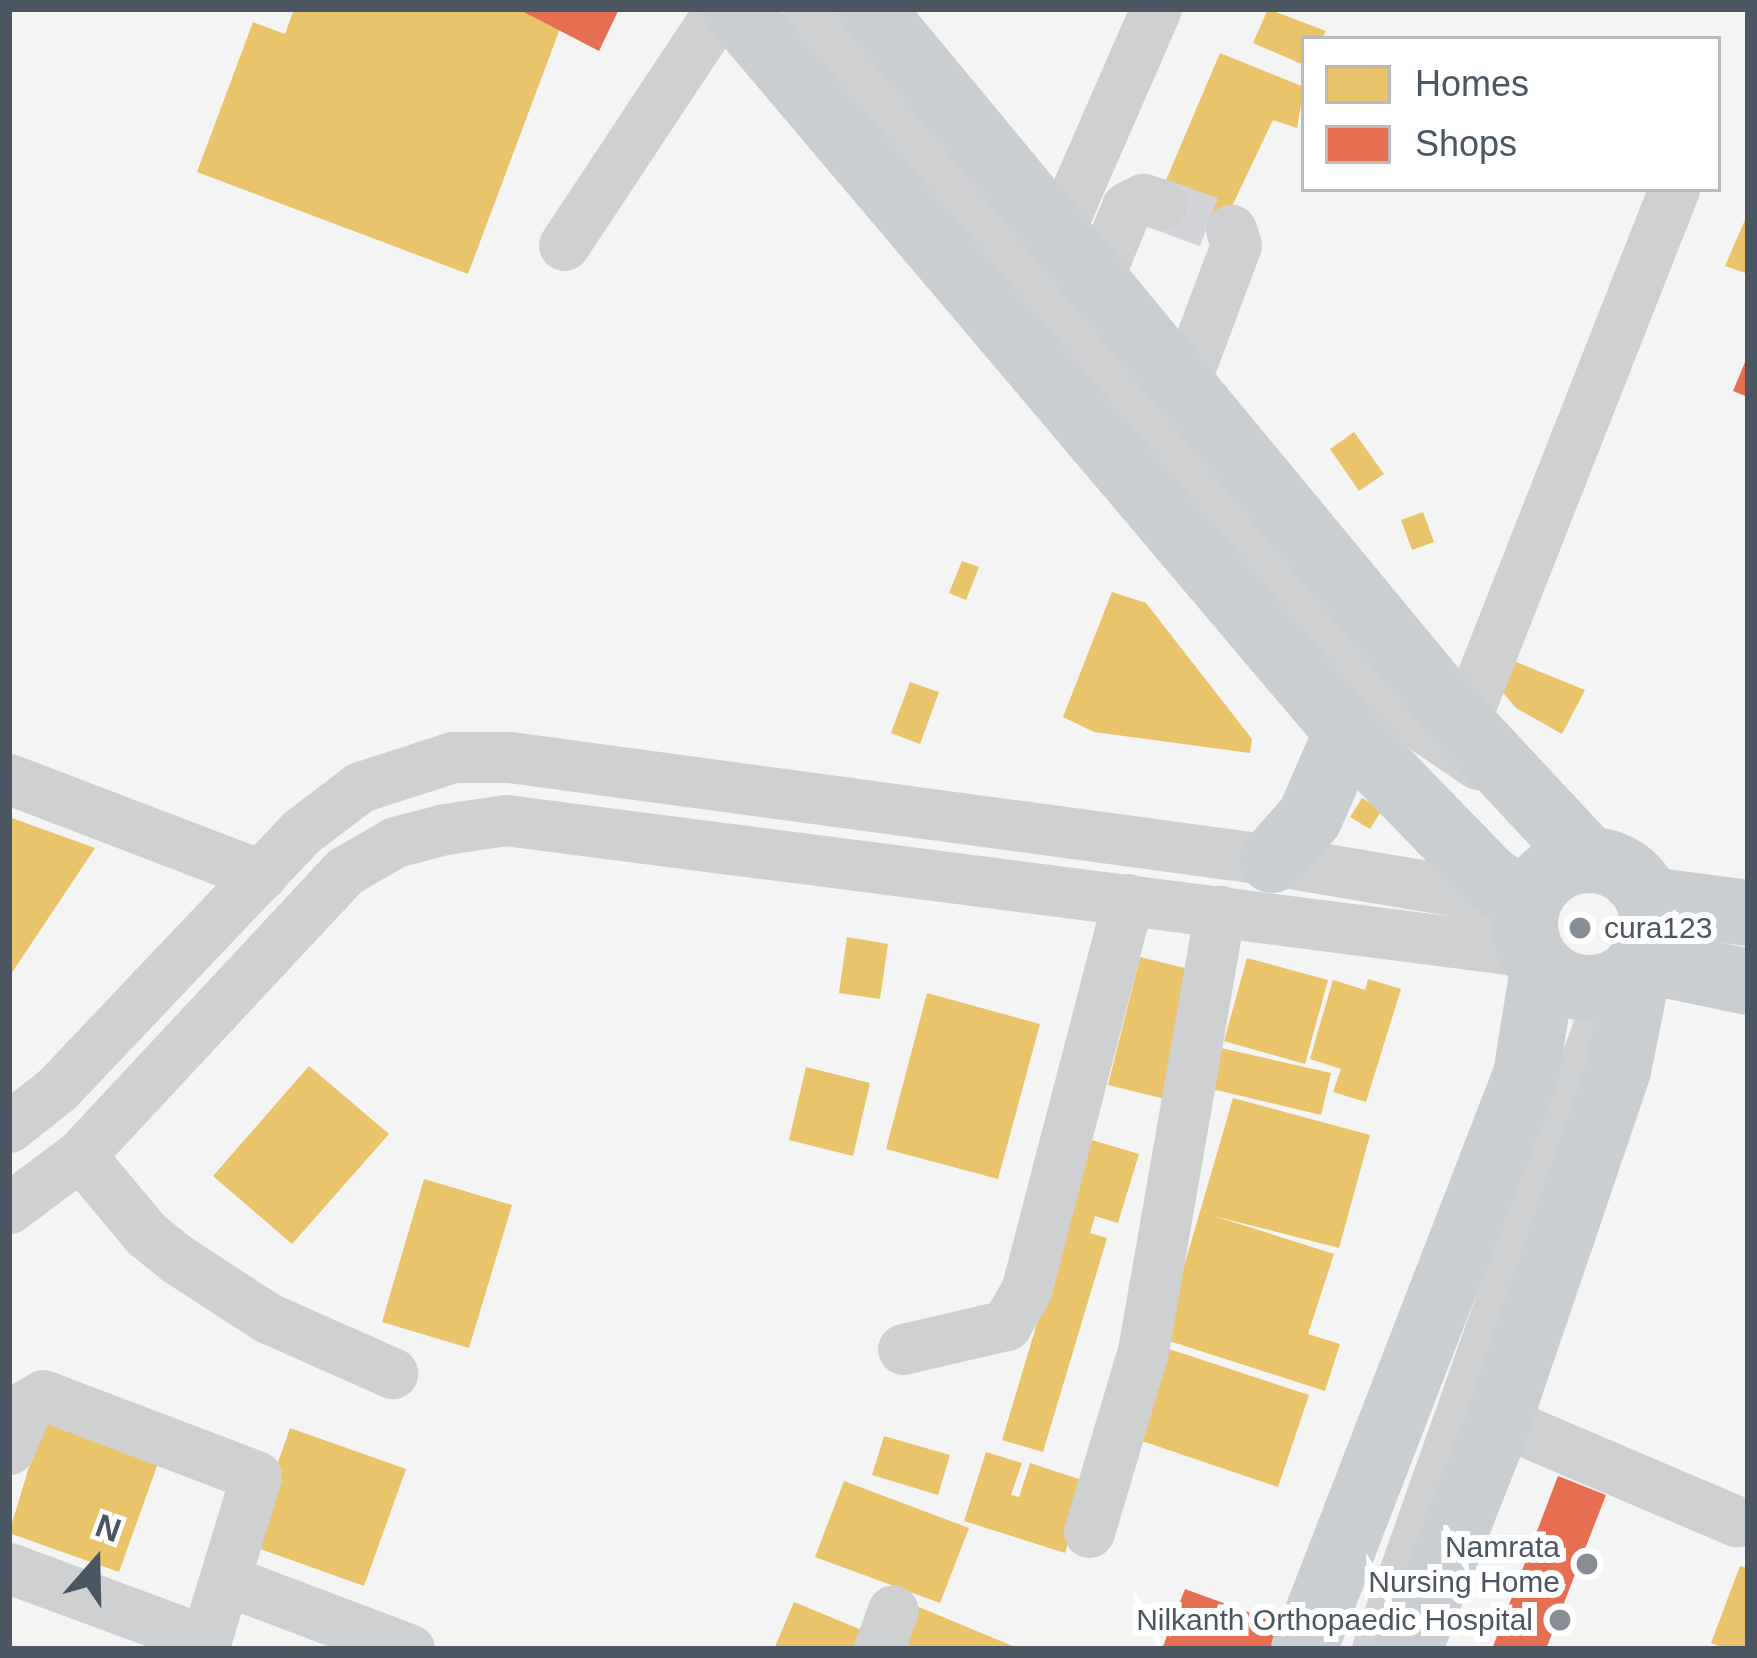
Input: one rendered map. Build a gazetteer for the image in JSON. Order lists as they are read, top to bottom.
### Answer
{
  "places": ["cura123", "Namrata Nursing Home", "Nilkanth Orthopaedic Hospital"],
  "legend": ["Homes", "Shops"],
  "north": "top"
}
